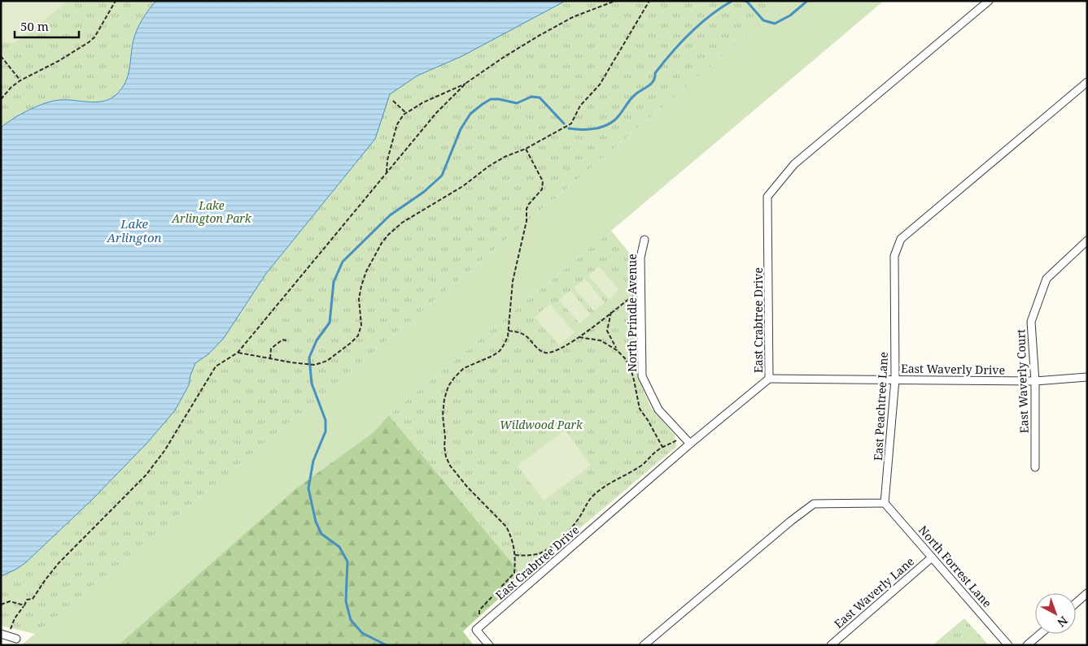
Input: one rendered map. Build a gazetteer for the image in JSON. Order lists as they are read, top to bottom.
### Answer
{
  "streets": {
    "street": [
      "North Prindle Avenue",
      "East Crabtree Drive",
      "East Waverly Drive",
      "East Waverly Court",
      "East Peachtree Lane",
      "North Forrest Lane",
      "East Waverly Lane"
    ]
  },
  "crossings": [
    ["North Prindle Avenue", "East Crabtree Drive"],
    ["East Crabtree Drive", "East Waverly Drive"],
    ["East Waverly Drive", "East Waverly Court"],
    ["East Waverly Drive", "East Peachtree Lane"],
    ["East Peachtree Lane", "North Forrest Lane"],
    ["North Forrest Lane", "East Waverly Lane"]
  ],
  "water": ["Lake Arlington"],
  "parks": ["Lake Arlington Park", "Wildwood Park"],
  "scale_bar": "50 m",
  "north": "bottom right"
}
